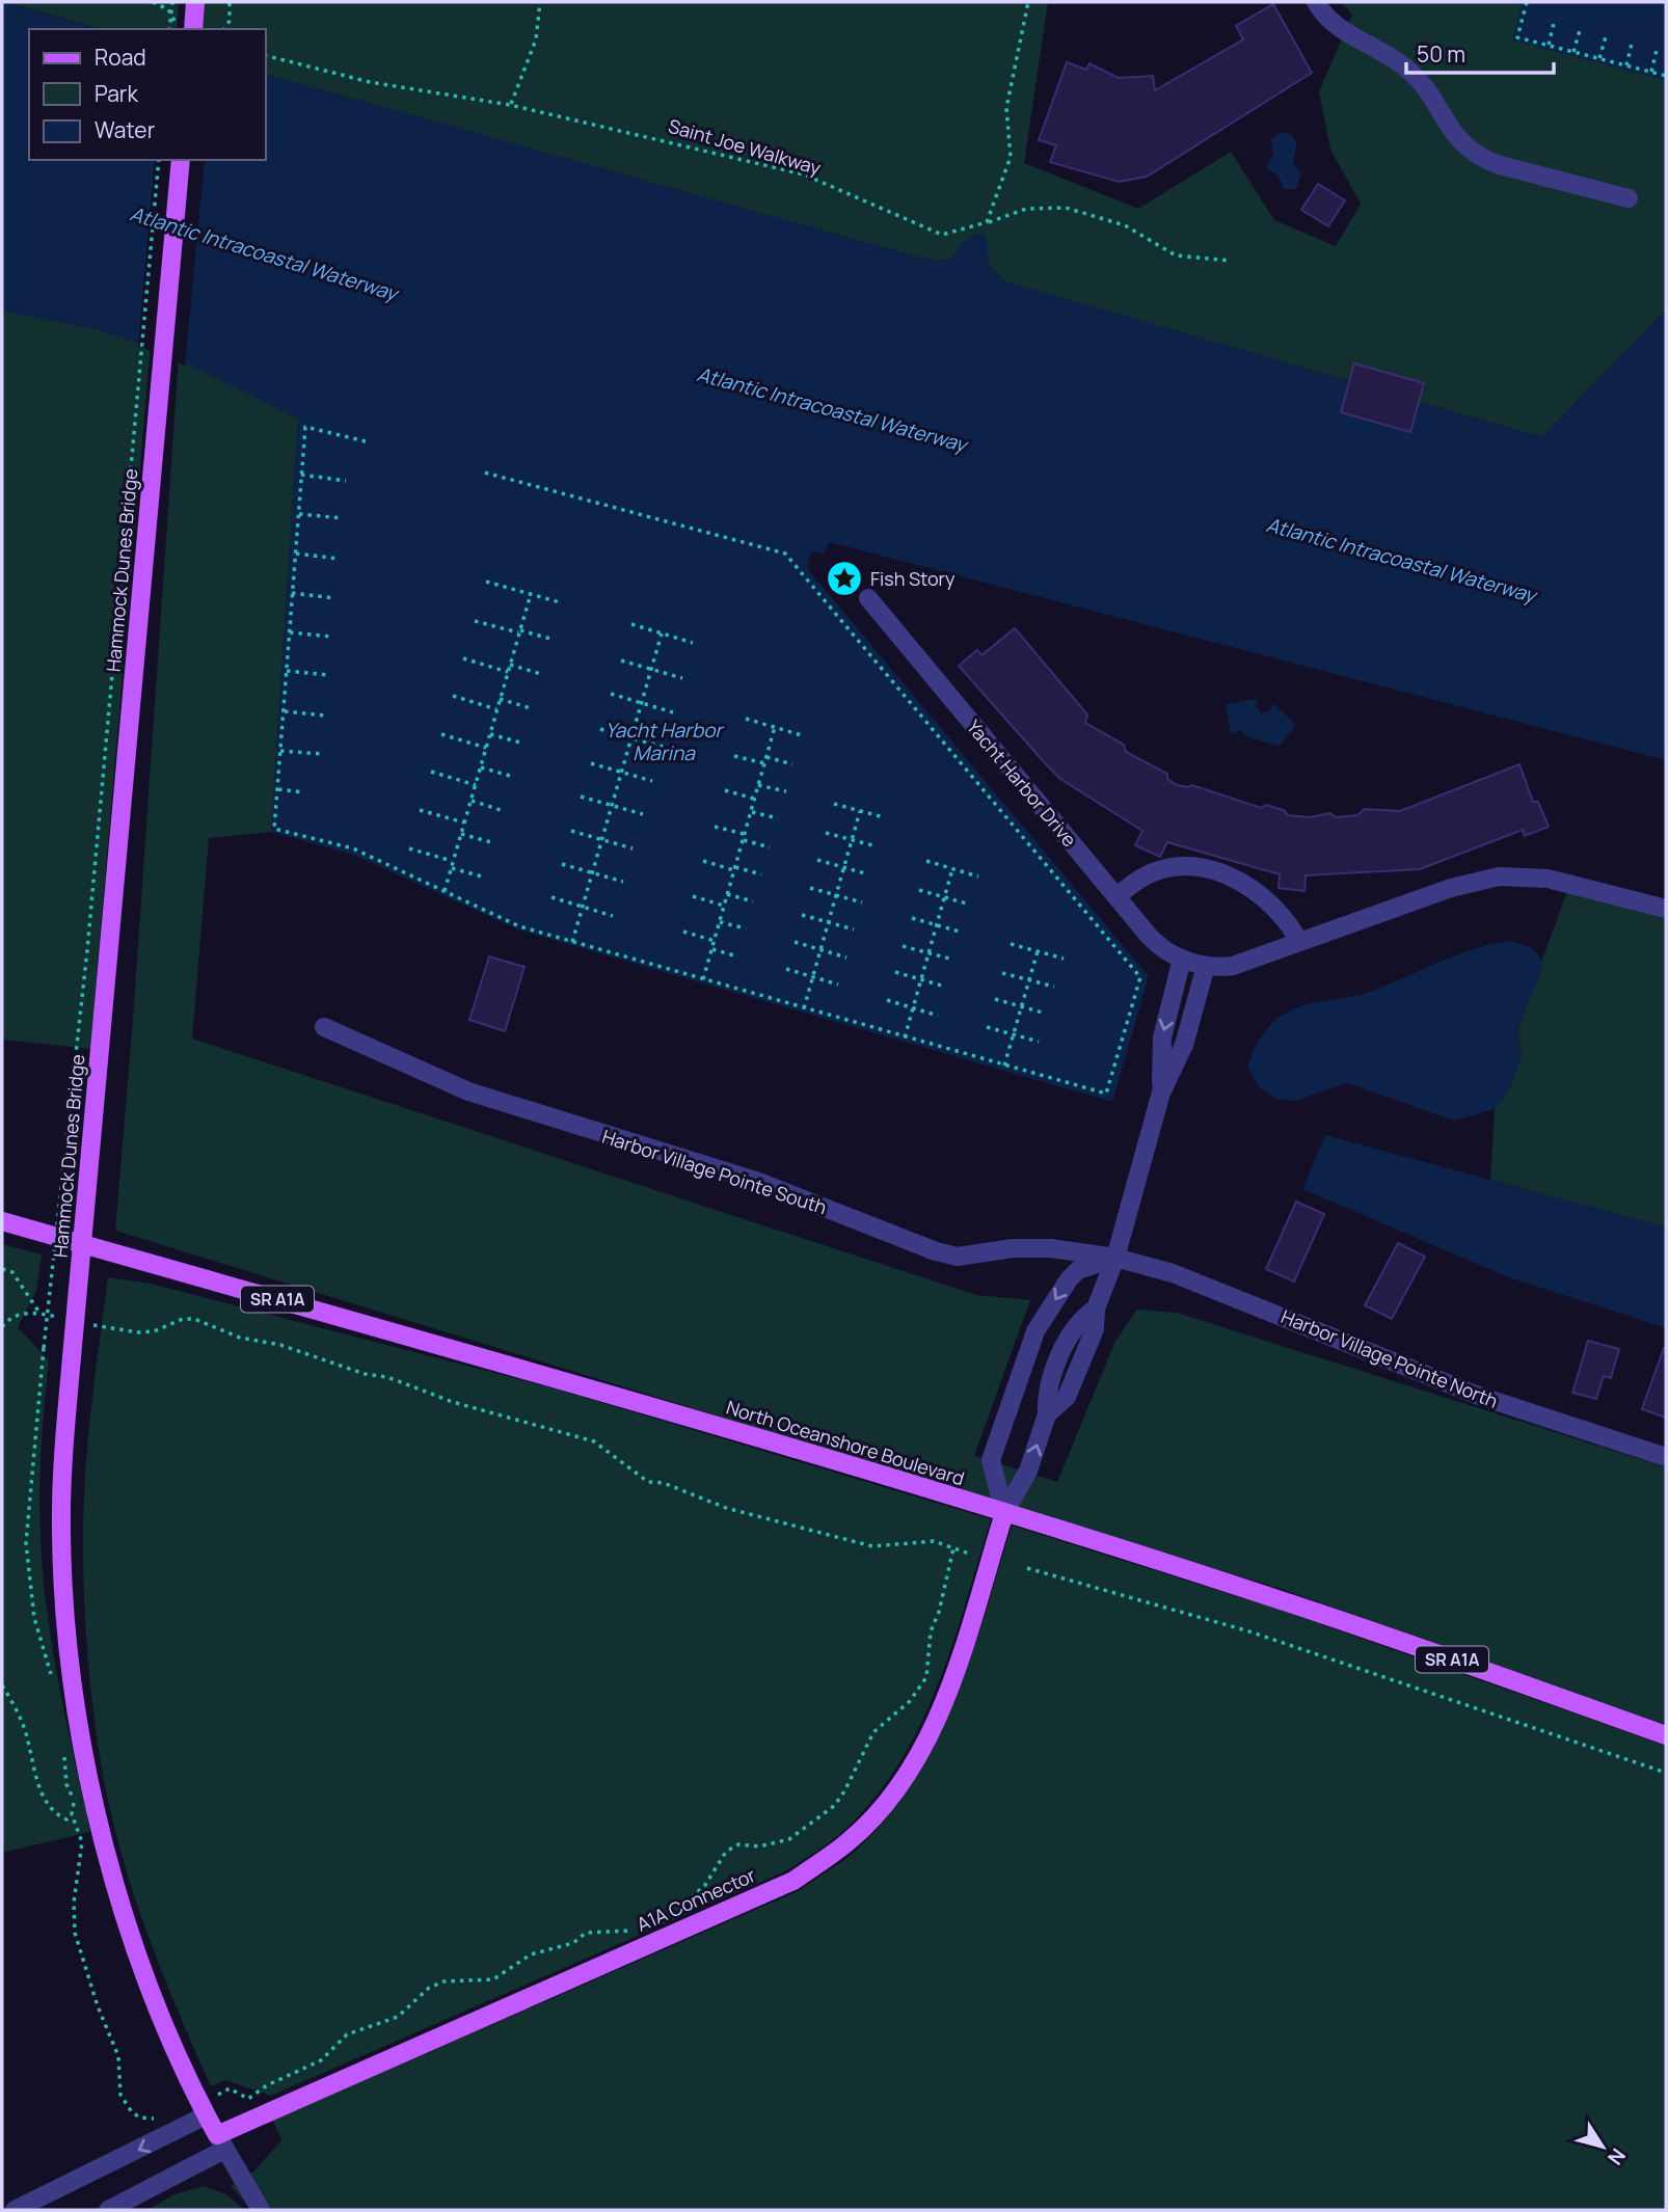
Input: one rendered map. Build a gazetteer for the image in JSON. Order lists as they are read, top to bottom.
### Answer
{
  "streets": {
    "main road": [
      "Hammock Dunes Bridge",
      "SR A1A",
      "North Oceanshore Boulevard",
      "A1A Connector"
    ],
    "street": ["Yacht Harbor Drive", "Harbor Village Pointe South", "Harbor Village Pointe North"],
    "path": ["Saint Joe Walkway"]
  },
  "crossings": [
    ["Hammock Dunes Bridge", "A1A Connector"],
    ["Harbor Village Pointe South", "Harbor Village Pointe North"],
    ["North Oceanshore Boulevard", "A1A Connector"]
  ],
  "water": ["Atlantic Intracoastal Waterway", "Yacht Harbor Marina"],
  "places": {
    "place": ["Fish Story"]
  },
  "legend": ["Road", "Park", "Water"],
  "scale_bar": "50 m",
  "north": "bottom right"
}
